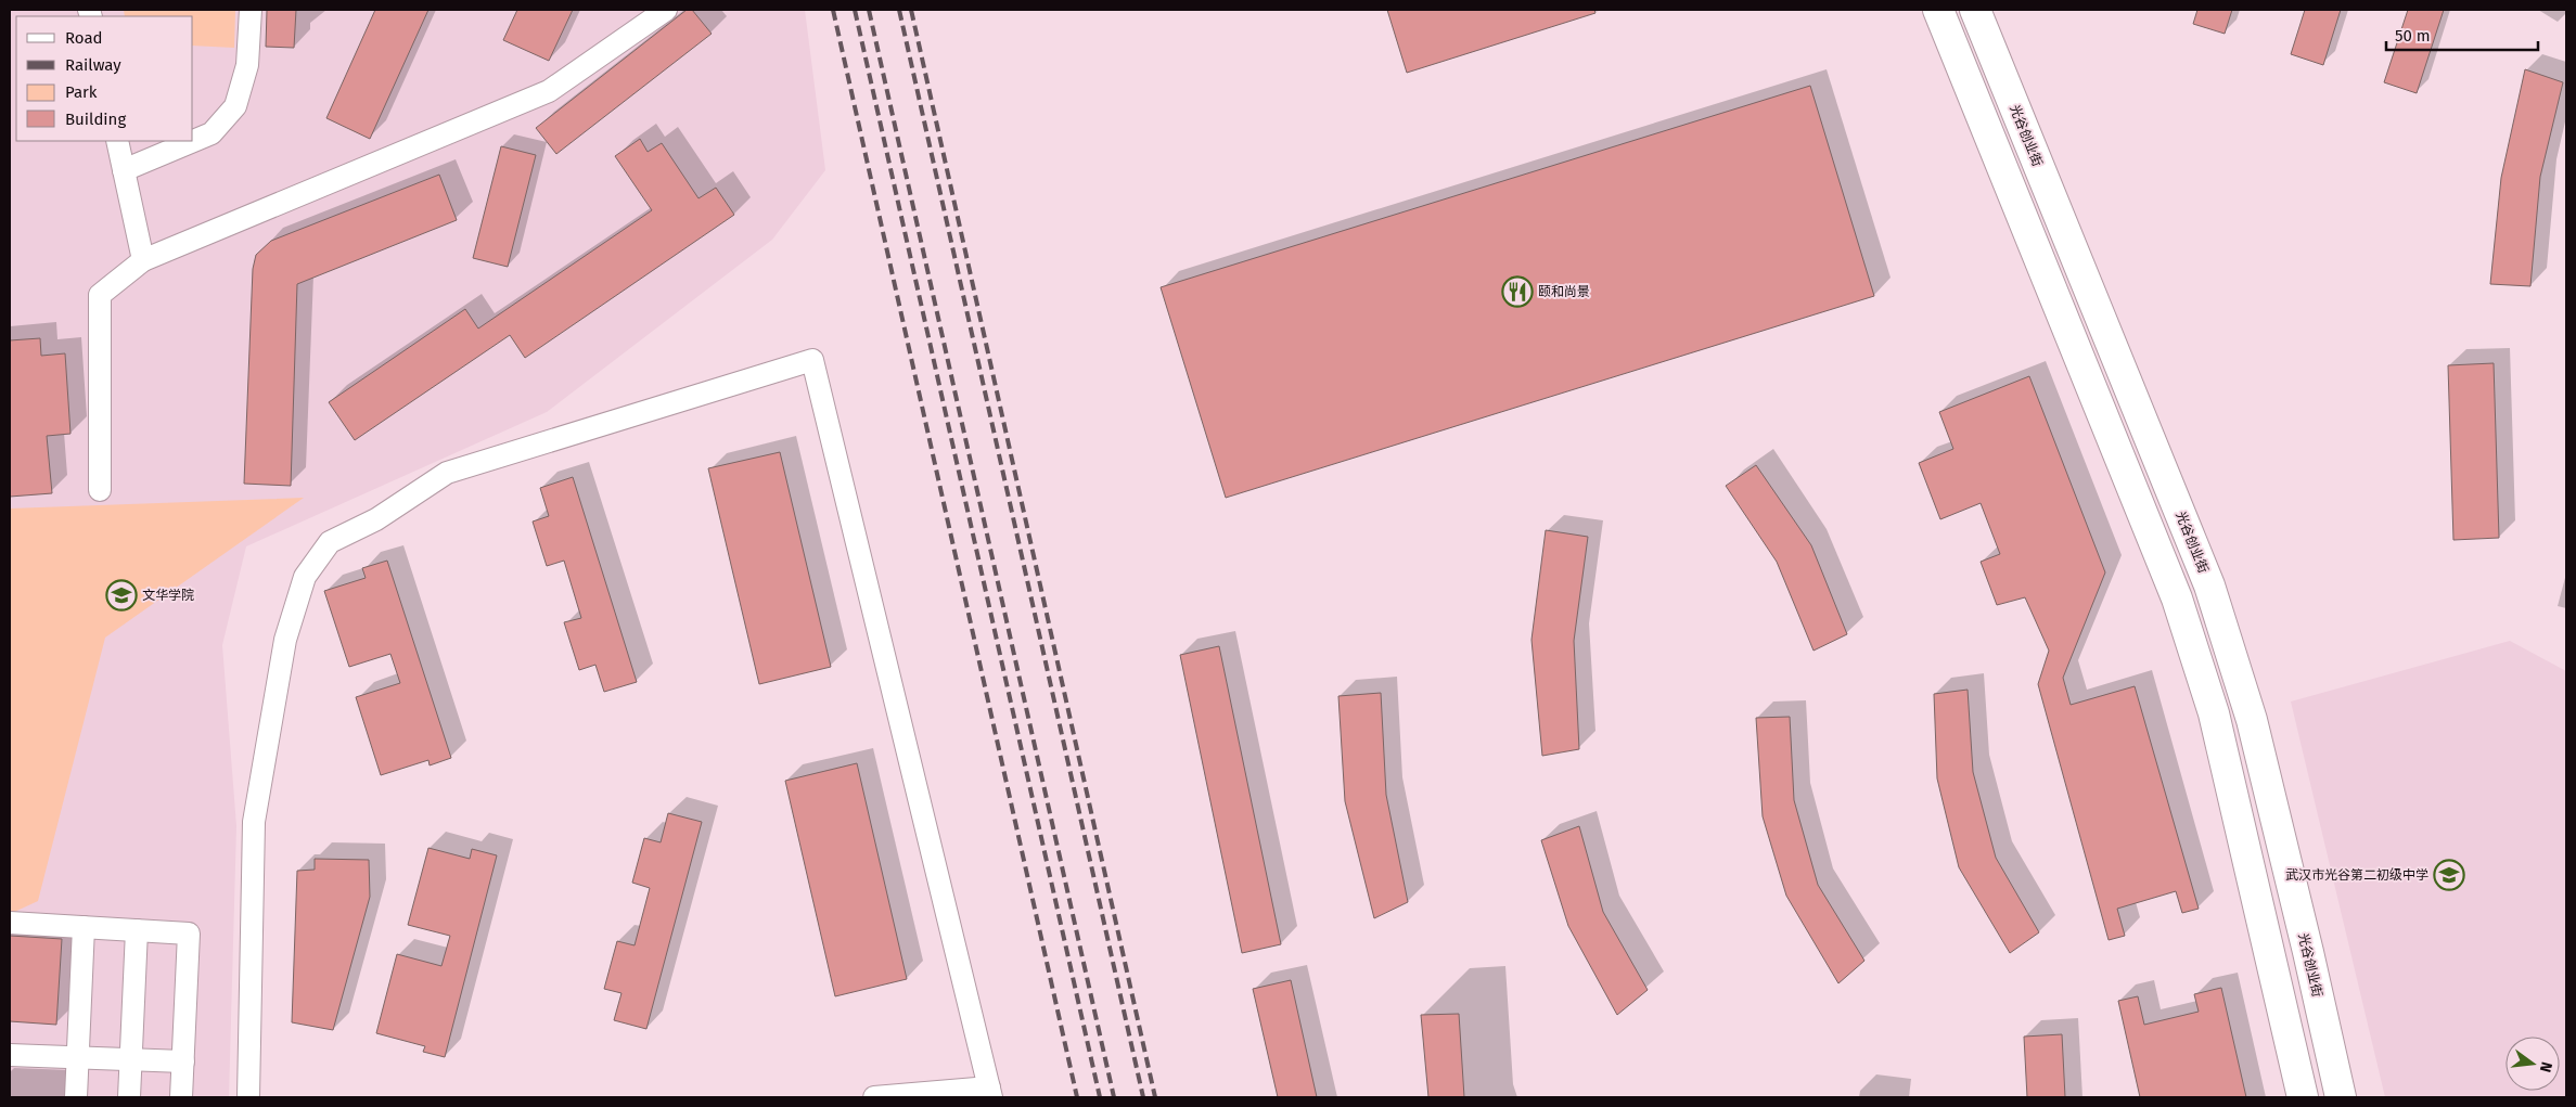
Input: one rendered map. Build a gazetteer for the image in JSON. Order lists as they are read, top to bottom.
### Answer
{
  "streets": {
    "main road": ["光谷创业街"]
  },
  "places": {
    "restaurant": ["颐和尚景"],
    "school or university": ["文华学院", "武汉市光谷第二初级中学"]
  },
  "legend": [
    "Road",
    "Railway",
    "Park",
    "Building"
  ],
  "scale_bar": "50 m",
  "north": "right"
}
